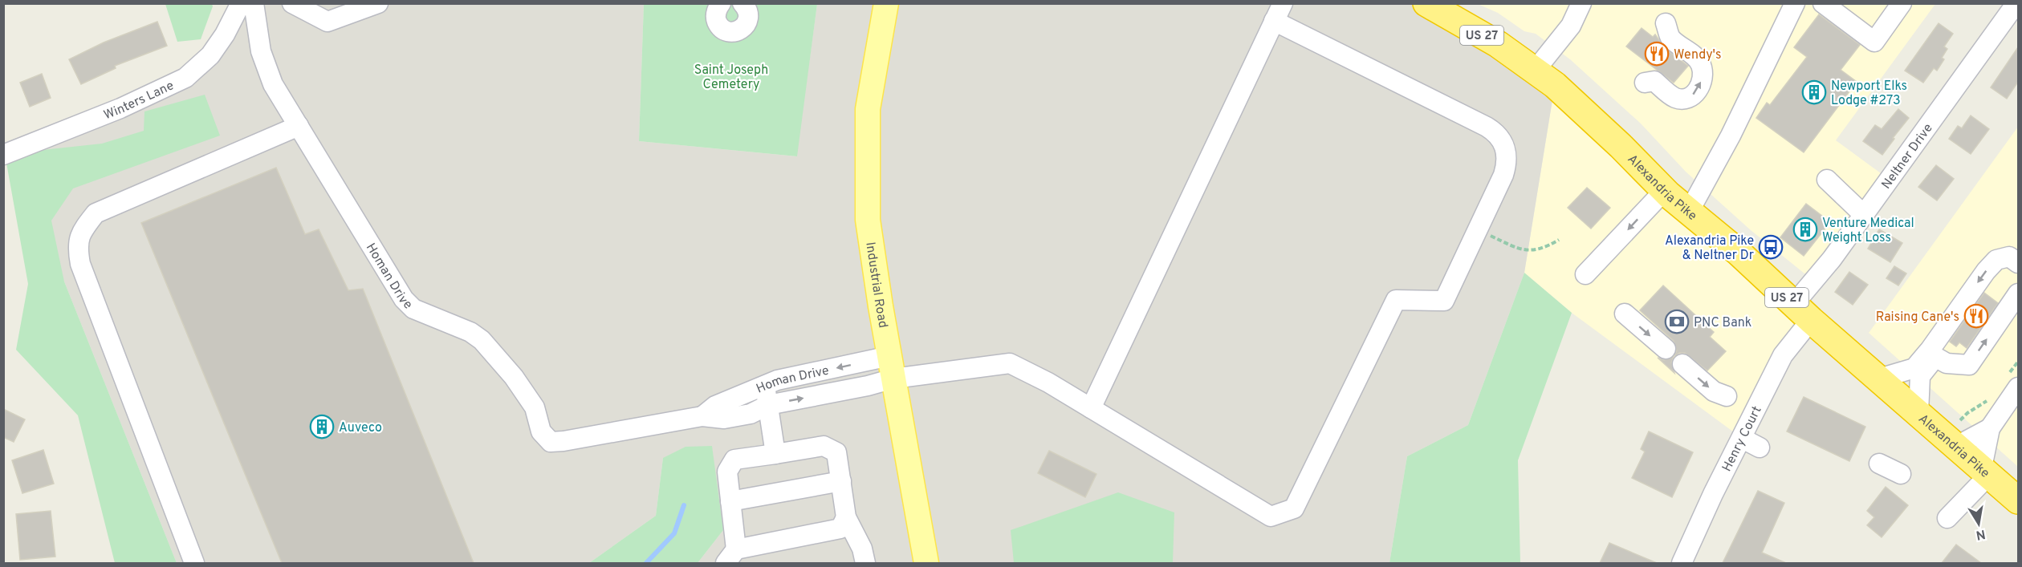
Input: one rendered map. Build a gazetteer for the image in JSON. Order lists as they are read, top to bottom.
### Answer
{
  "streets": {
    "highway": ["US 27", "Alexandria Pike"],
    "main road": ["Industrial Road"],
    "street": [
      "Winters Lane",
      "Neltner Drive",
      "Homan Drive",
      "Henry Court"
    ]
  },
  "crossings": [
    ["Neltner Drive", "Alexandria Pike"],
    ["Neltner Drive", "Henry Court"],
    ["Alexandria Pike", "Henry Court"],
    ["Homan Drive", "Industrial Road"]
  ],
  "parks": ["Saint Joseph Cemetery"],
  "places": {
    "restaurant": ["Wendy's", "Raising Cane's"],
    "building": ["Newport Elks Lodge #273", "Venture Medical Weight Loss", "Auveco"],
    "bus stop": ["Alexandria Pike & Neltner Dr"],
    "bank": ["PNC Bank"]
  },
  "north": "bottom"
}
